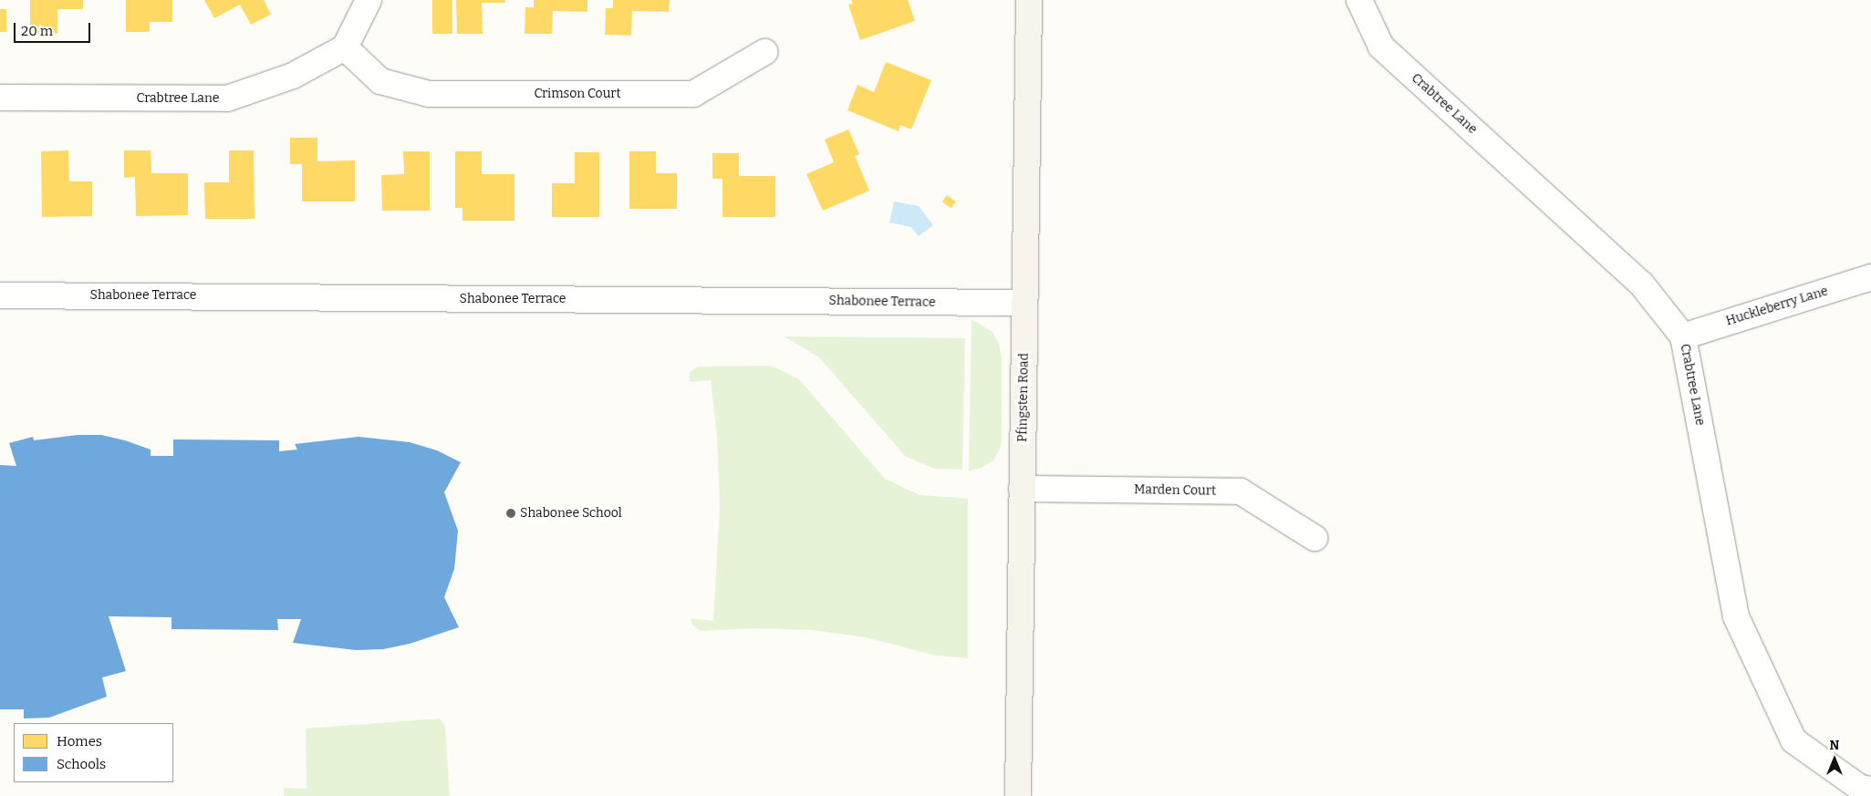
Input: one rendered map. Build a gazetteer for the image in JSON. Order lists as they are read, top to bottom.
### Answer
{
  "streets": {
    "main road": ["Pfingsten Road"],
    "street": [
      "Crimson Court",
      "Crabtree Lane",
      "Shabonee Terrace",
      "Huckleberry Lane",
      "Marden Court"
    ]
  },
  "crossings": [
    ["Crimson Court", "Crabtree Lane"],
    ["Crabtree Lane", "Huckleberry Lane"],
    ["Shabonee Terrace", "Pfingsten Road"],
    ["Pfingsten Road", "Marden Court"]
  ],
  "places": ["Shabonee School"],
  "legend": ["Homes", "Schools"],
  "scale_bar": "20 m",
  "north": "top"
}
